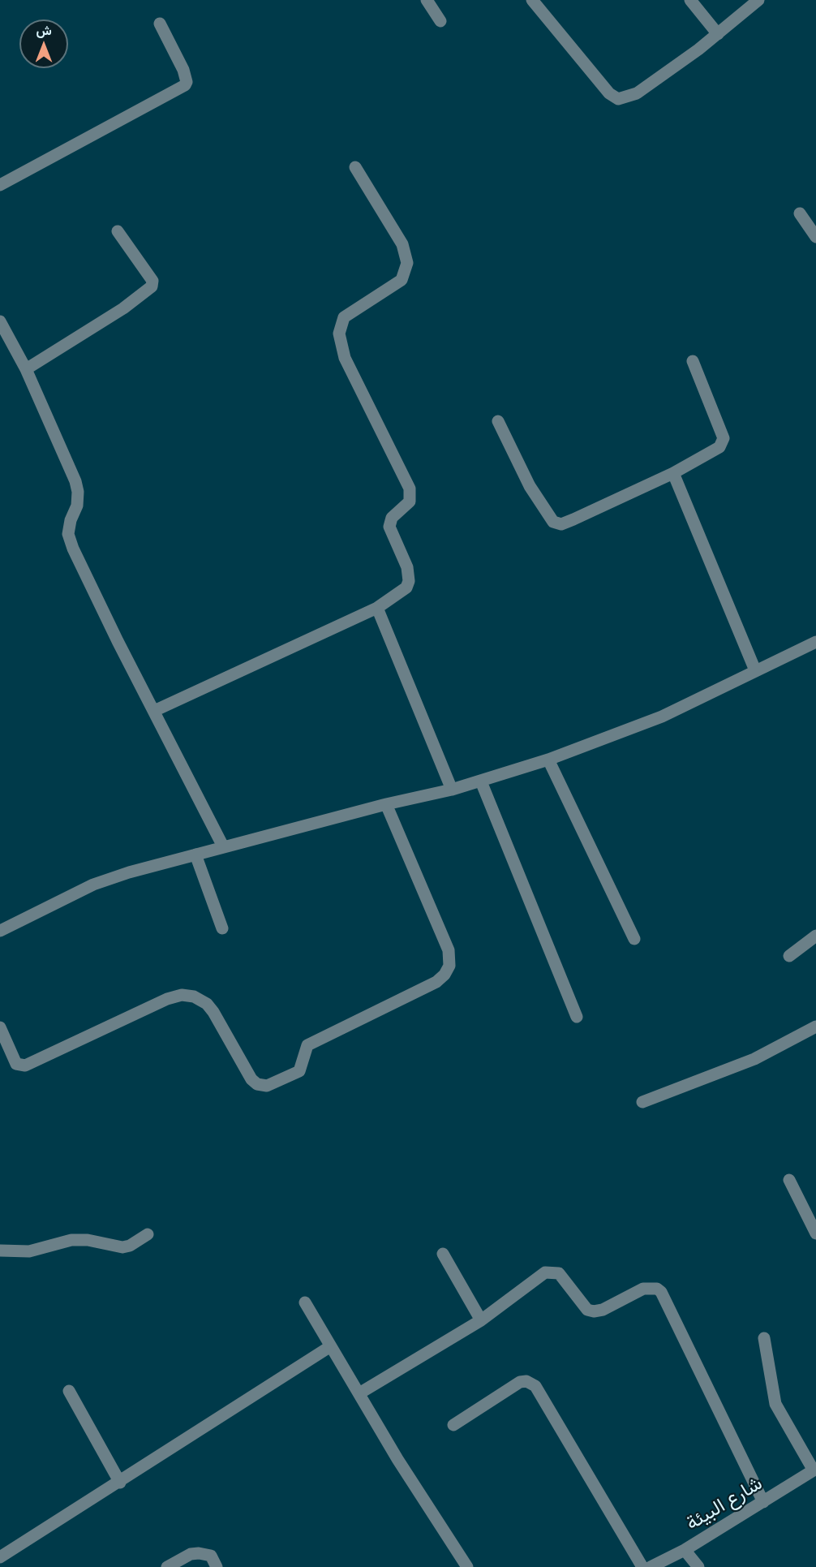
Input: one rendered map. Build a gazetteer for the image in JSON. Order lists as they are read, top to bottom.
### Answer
{
  "streets": {
    "street": ["شارع البيئة"]
  },
  "north": "top"
}
